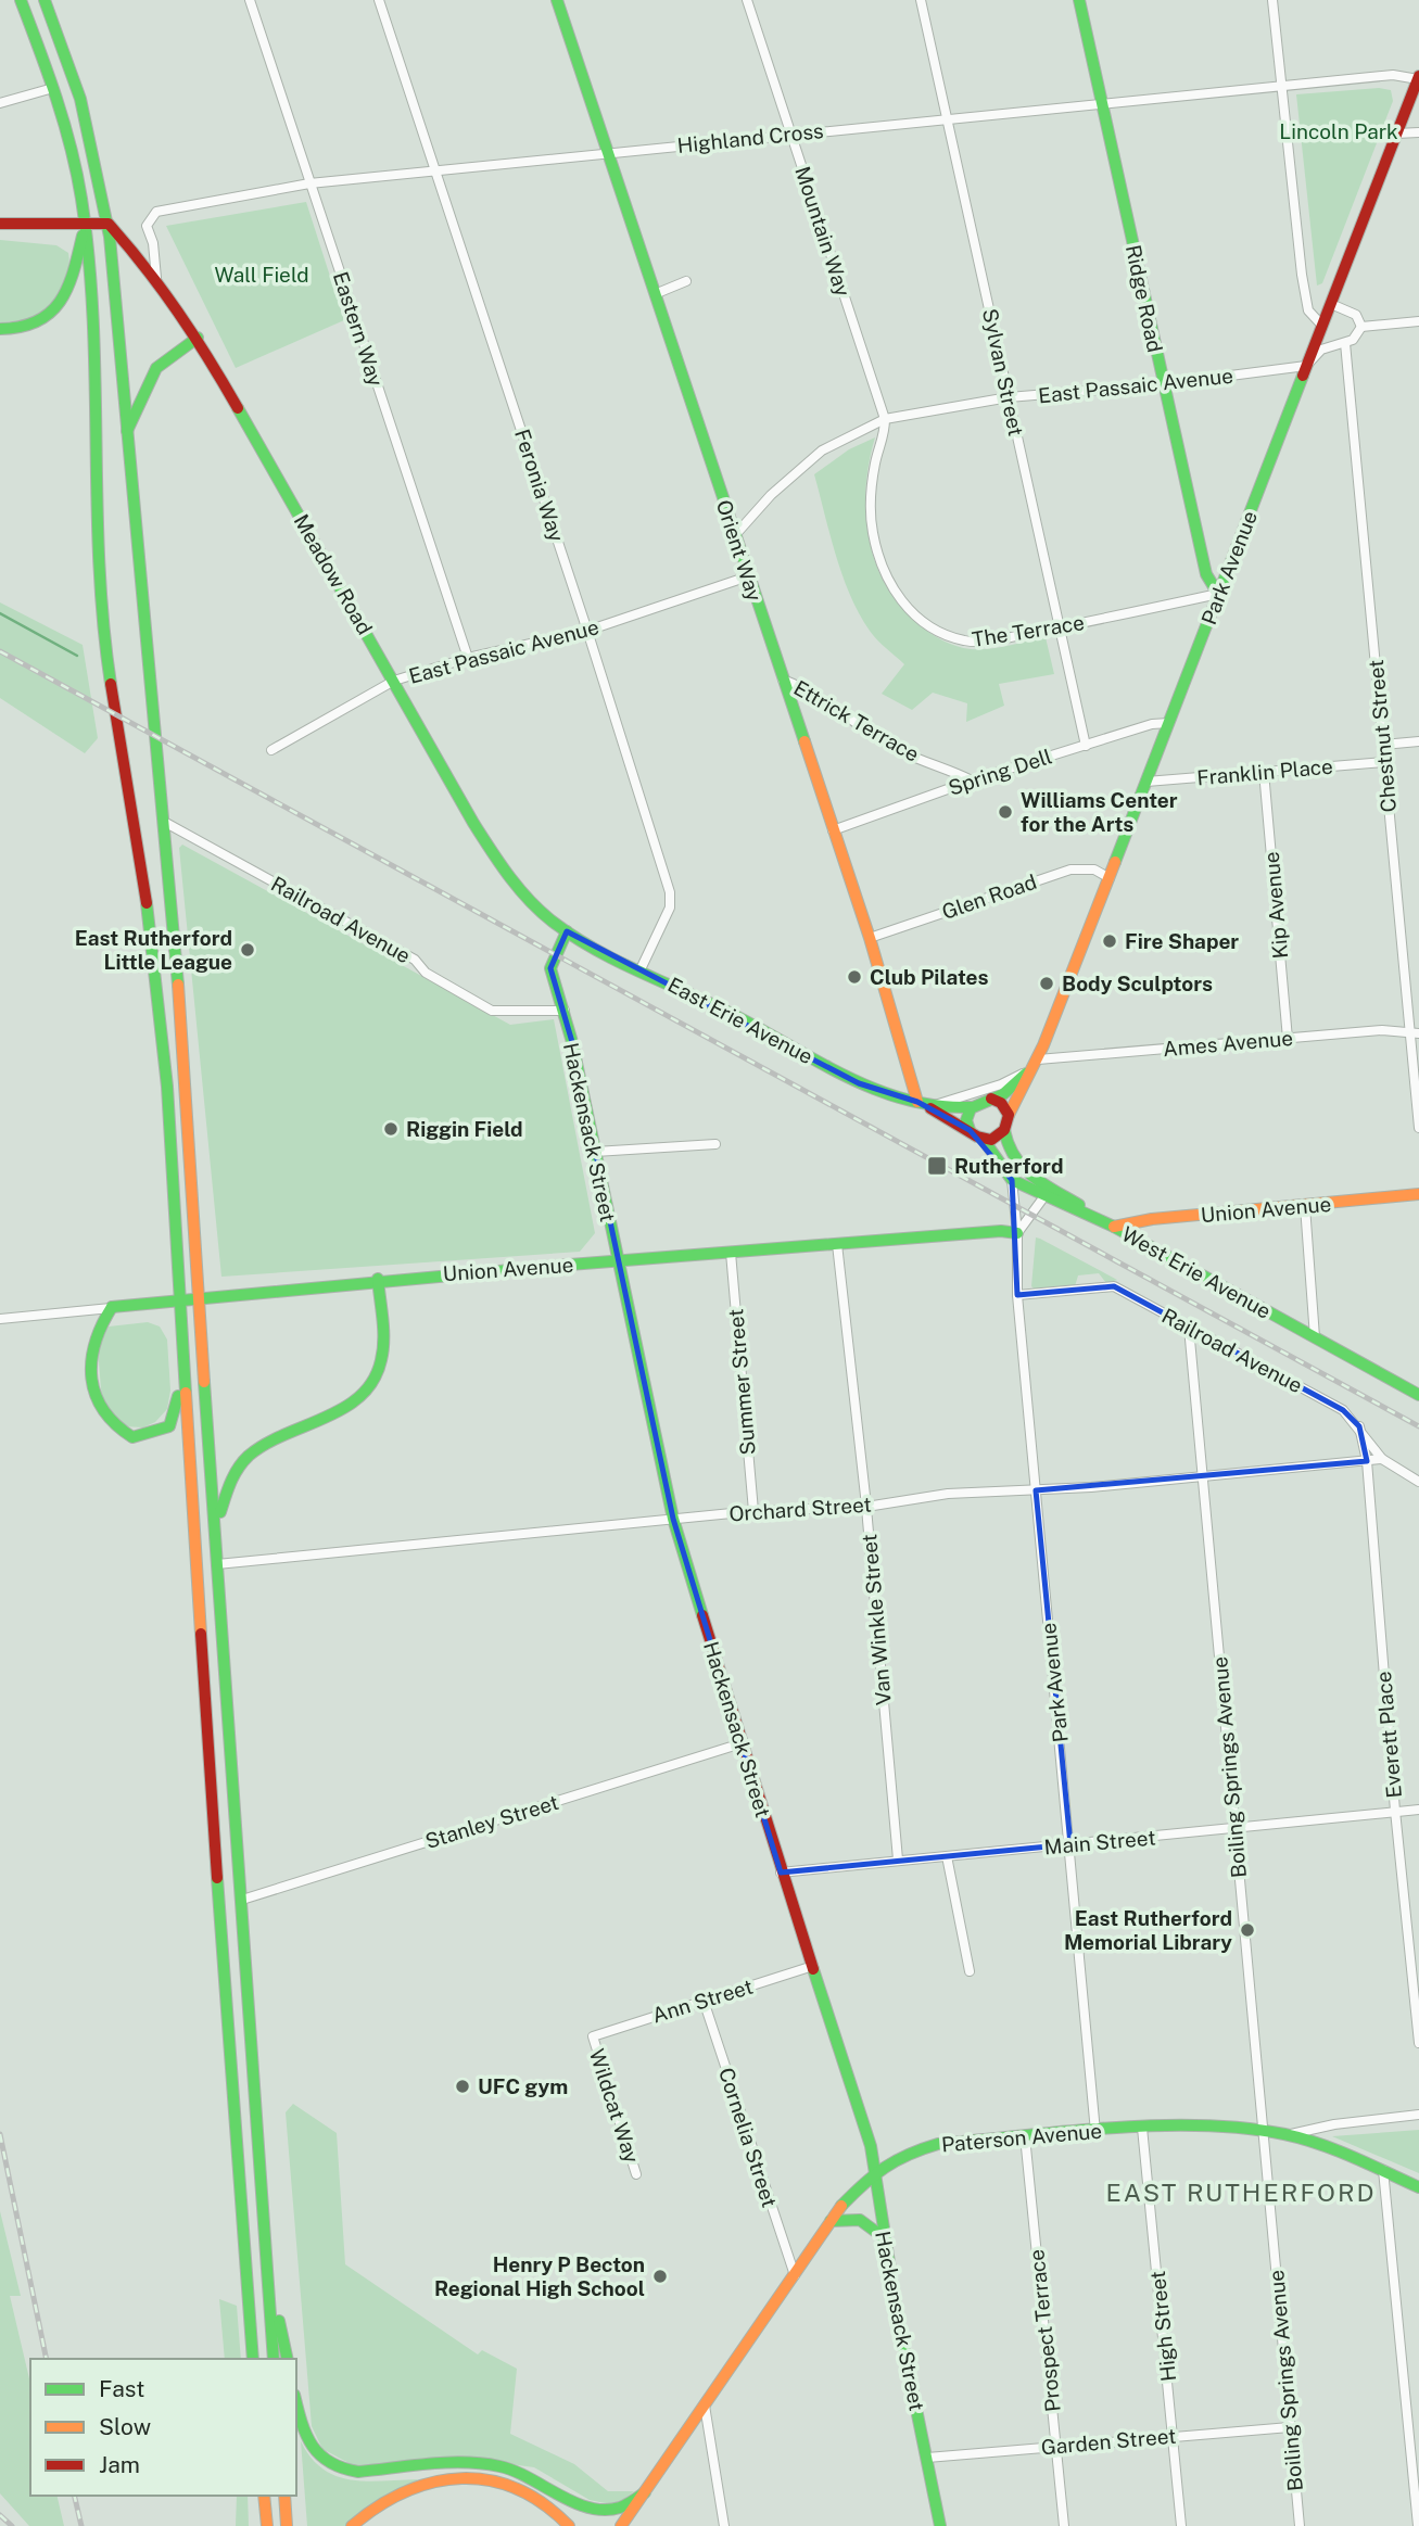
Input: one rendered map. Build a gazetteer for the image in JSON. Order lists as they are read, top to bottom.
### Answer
{
  "streets": {
    "main road": [
      "Ridge Road",
      "Orient Way",
      "Park Avenue",
      "Meadow Road",
      "East Erie Avenue",
      "Hackensack Street",
      "Union Avenue",
      "West Erie Avenue",
      "Paterson Avenue"
    ],
    "street": [
      "Highland Cross",
      "Mountain Way",
      "Eastern Way",
      "Sylvan Street",
      "East Passaic Avenue",
      "Feronia Way",
      "The Terrace",
      "Ettrick Terrace",
      "Chestnut Street",
      "Spring Dell",
      "Franklin Place",
      "Glen Road",
      "Kip Avenue",
      "Railroad Avenue",
      "Ames Avenue",
      "Summer Street",
      "Orchard Street",
      "Van Winkle Street",
      "Everett Place",
      "Boiling Springs Avenue",
      "Stanley Street",
      "Main Street",
      "Ann Street",
      "Wildcat Way",
      "Cornelia Street",
      "High Street",
      "Prospect Terrace",
      "Garden Street"
    ]
  },
  "crossings": [
    ["Highland Cross", "Mountain Way"],
    ["Highland Cross", "Ridge Road"],
    ["Highland Cross", "Eastern Way"],
    ["Highland Cross", "Sylvan Street"],
    ["Highland Cross", "Feronia Way"],
    ["Highland Cross", "Orient Way"],
    ["Highland Cross", "Park Avenue"],
    ["Highland Cross", "Meadow Road"],
    ["Mountain Way", "East Passaic Avenue"],
    ["Mountain Way", "The Terrace"],
    ["Ridge Road", "East Passaic Avenue"],
    ["Ridge Road", "Park Avenue"],
    ["Ridge Road", "The Terrace"],
    ["Eastern Way", "East Passaic Avenue"],
    ["Sylvan Street", "East Passaic Avenue"],
    ["Sylvan Street", "The Terrace"],
    ["Sylvan Street", "Spring Dell"],
    ["East Passaic Avenue", "Feronia Way"],
    ["East Passaic Avenue", "Orient Way"],
    ["East Passaic Avenue", "Park Avenue"],
    ["East Passaic Avenue", "Meadow Road"],
    ["East Passaic Avenue", "The Terrace"],
    ["Feronia Way", "East Erie Avenue"],
    ["Orient Way", "Ettrick Terrace"],
    ["Orient Way", "Spring Dell"],
    ["Orient Way", "Glen Road"],
    ["Orient Way", "East Erie Avenue"],
    ["Park Avenue", "The Terrace"],
    ["Park Avenue", "Spring Dell"],
    ["Park Avenue", "Franklin Place"],
    ["Park Avenue", "Glen Road"],
    ["Park Avenue", "Railroad Avenue"],
    ["Park Avenue", "East Erie Avenue"],
    ["Park Avenue", "Ames Avenue"],
    ["Park Avenue", "Union Avenue"],
    ["Park Avenue", "West Erie Avenue"],
    ["Park Avenue", "Orchard Street"],
    ["Park Avenue", "Main Street"],
    ["Park Avenue", "Paterson Avenue"],
    ["Meadow Road", "East Erie Avenue"],
    ["Meadow Road", "Hackensack Street"],
    ["Ettrick Terrace", "Spring Dell"],
    ["Chestnut Street", "Franklin Place"],
    ["Chestnut Street", "Ames Avenue"],
    ["Franklin Place", "Kip Avenue"],
    ["Kip Avenue", "Ames Avenue"],
    ["Railroad Avenue", "Hackensack Street"],
    ["Railroad Avenue", "Orchard Street"],
    ["Railroad Avenue", "Everett Place"],
    ["Railroad Avenue", "Boiling Springs Avenue"],
    ["East Erie Avenue", "Hackensack Street"],
    ["East Erie Avenue", "West Erie Avenue"],
    ["Hackensack Street", "Union Avenue"],
    ["Hackensack Street", "Orchard Street"],
    ["Hackensack Street", "Stanley Street"],
    ["Hackensack Street", "Main Street"],
    ["Hackensack Street", "Ann Street"],
    ["Hackensack Street", "Paterson Avenue"],
    ["Hackensack Street", "Garden Street"],
    ["Union Avenue", "West Erie Avenue"],
    ["Union Avenue", "Summer Street"],
    ["Union Avenue", "Van Winkle Street"],
    ["Summer Street", "Orchard Street"],
    ["Orchard Street", "Van Winkle Street"],
    ["Orchard Street", "Everett Place"],
    ["Orchard Street", "Boiling Springs Avenue"],
    ["Van Winkle Street", "Main Street"],
    ["Everett Place", "Main Street"],
    ["Boiling Springs Avenue", "Main Street"],
    ["Boiling Springs Avenue", "Paterson Avenue"],
    ["Boiling Springs Avenue", "Garden Street"],
    ["Ann Street", "Wildcat Way"],
    ["Ann Street", "Cornelia Street"],
    ["Cornelia Street", "Paterson Avenue"],
    ["Paterson Avenue", "High Street"],
    ["Paterson Avenue", "Prospect Terrace"],
    ["High Street", "Garden Street"],
    ["Prospect Terrace", "Garden Street"]
  ],
  "districts": ["EAST RUTHERFORD"],
  "parks": ["Lincoln Park", "Wall Field"],
  "places": {
    "other": [
      "Williams Center for the Arts",
      "Fire Shaper",
      "East Rutherford Little League",
      "Club Pilates",
      "Body Sculptors",
      "Riggin Field",
      "East Rutherford Memorial Library",
      "UFC gym",
      "Henry P Becton Regional High School"
    ],
    "transit": ["Rutherford"]
  },
  "legend": ["Fast", "Slow", "Jam"]
}
